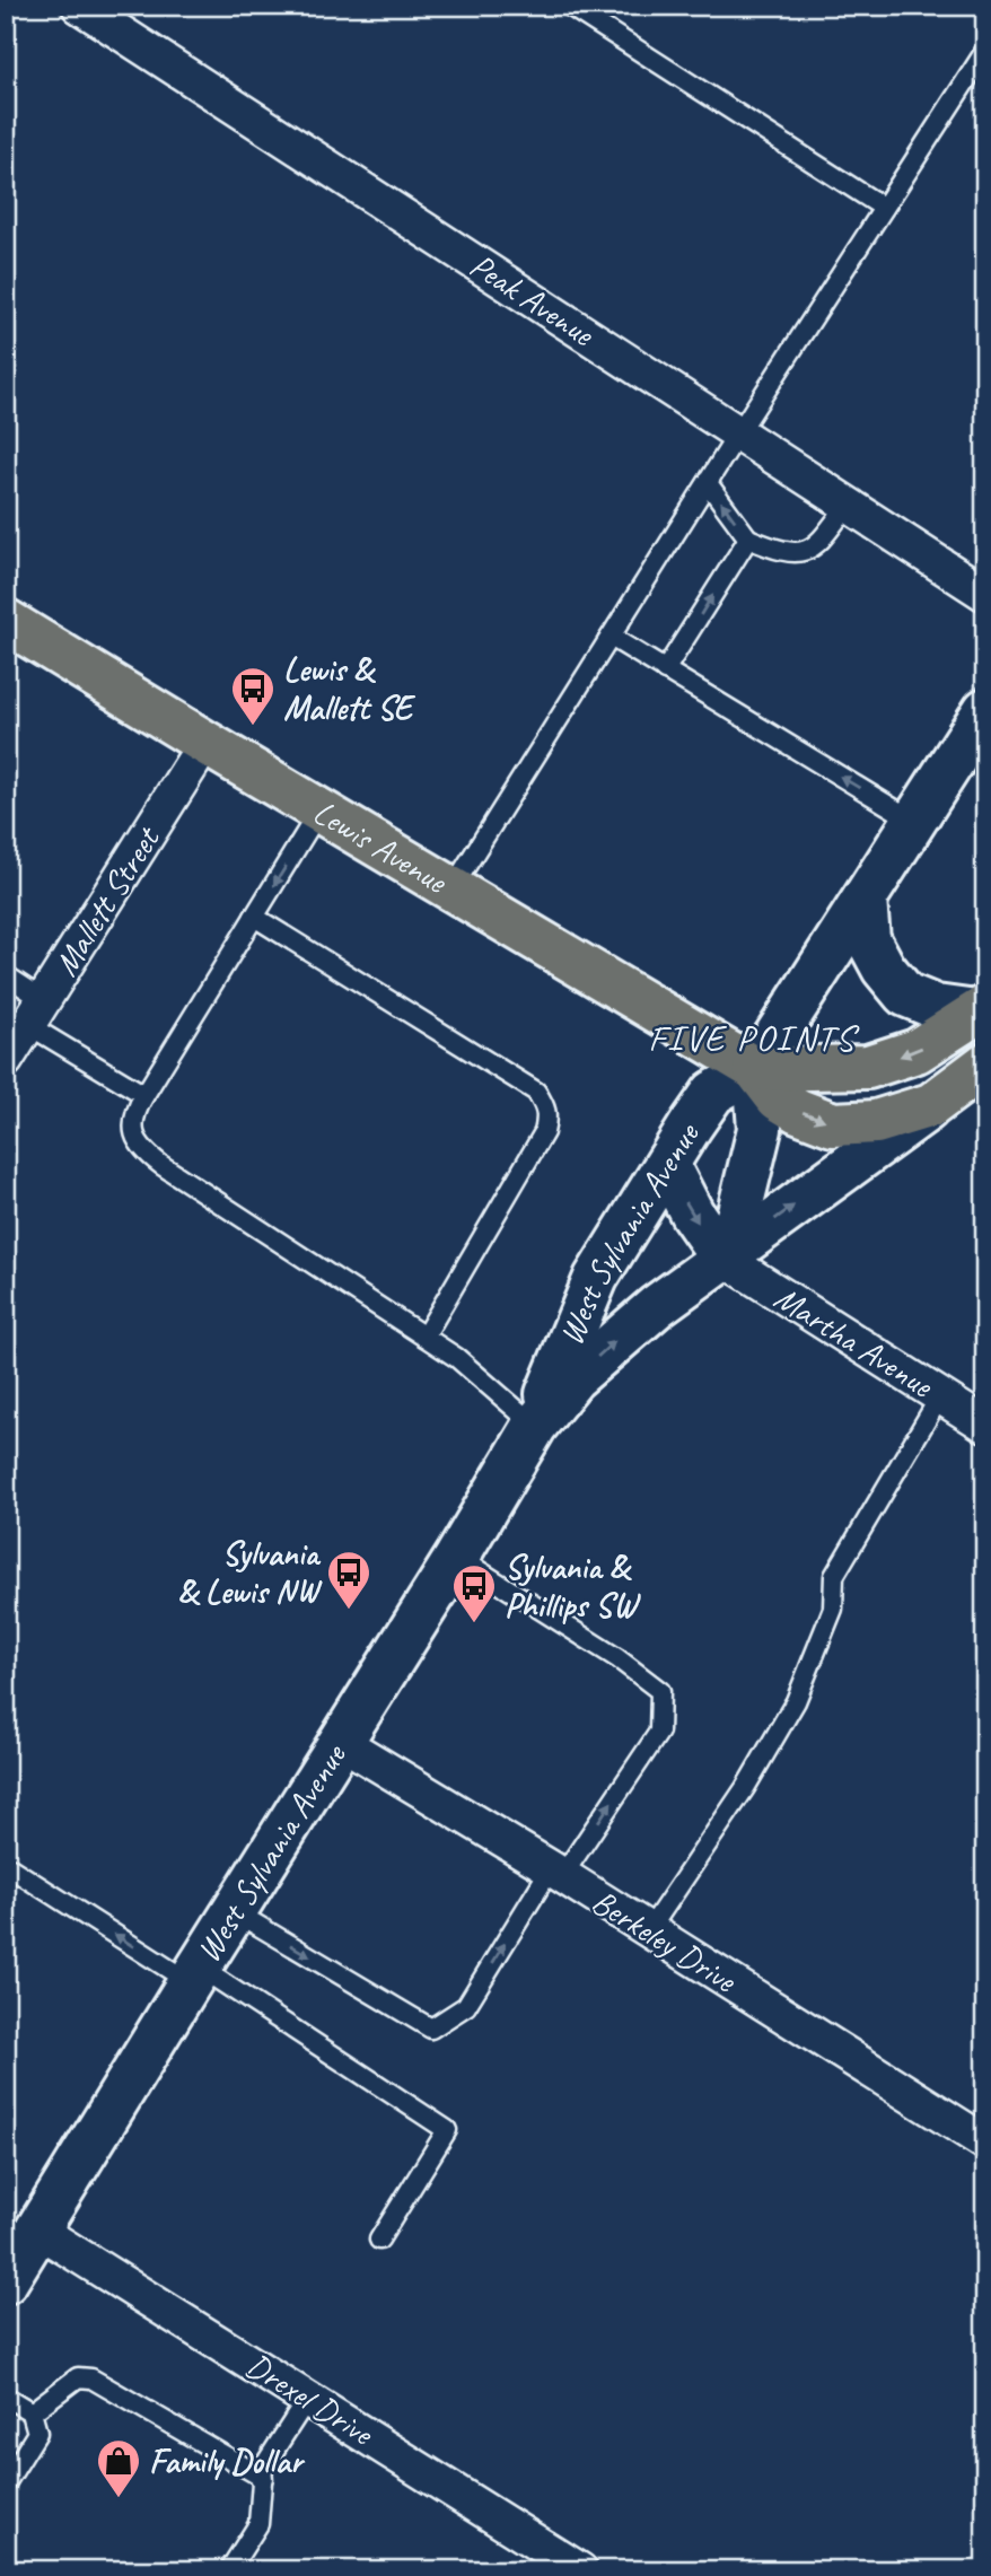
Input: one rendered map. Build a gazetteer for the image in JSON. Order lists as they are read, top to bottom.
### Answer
{
  "streets": {
    "main road": ["Lewis Avenue", "West Sylvania Avenue"],
    "street": [
      "Peak Avenue",
      "Mallett Street",
      "Martha Avenue",
      "Berkeley Drive",
      "Drexel Drive"
    ]
  },
  "crossings": [
    ["Lewis Avenue", "Mallett Street"],
    ["Lewis Avenue", "West Sylvania Avenue"],
    ["West Sylvania Avenue", "Martha Avenue"],
    ["West Sylvania Avenue", "Berkeley Drive"],
    ["West Sylvania Avenue", "Drexel Drive"]
  ],
  "districts": ["FIVE POINTS"],
  "places": {
    "bus stop": ["Lewis & Mallett SE", "Sylvania & Lewis NW", "Sylvania & Phillips SW"],
    "shop": ["Family Dollar"]
  }
}
